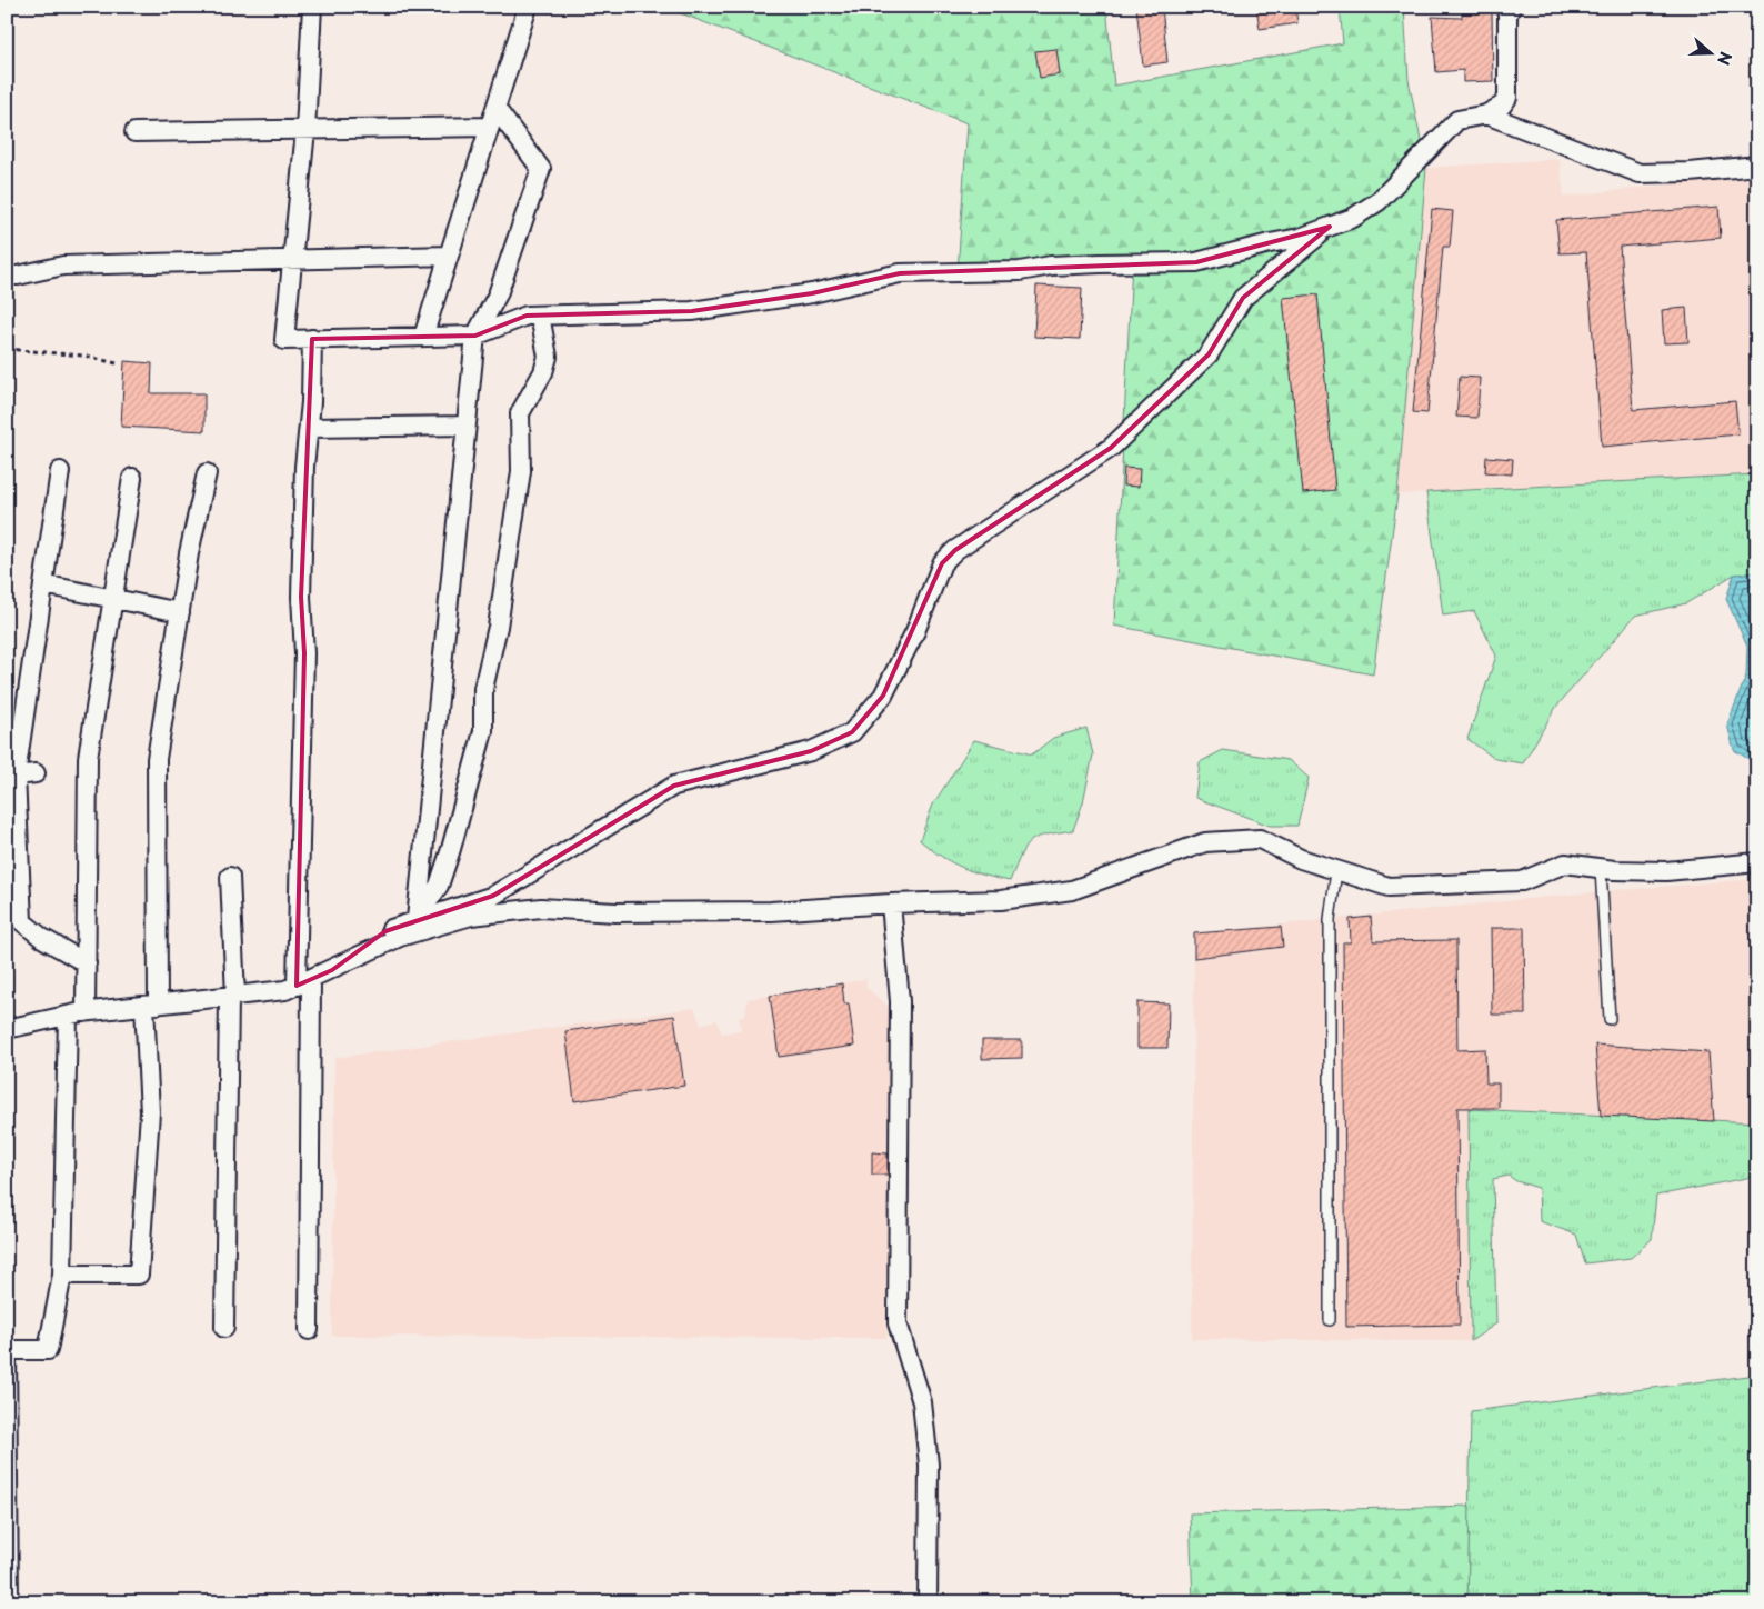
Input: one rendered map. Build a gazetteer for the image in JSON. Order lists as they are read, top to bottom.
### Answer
{
  "north": "right"
}
